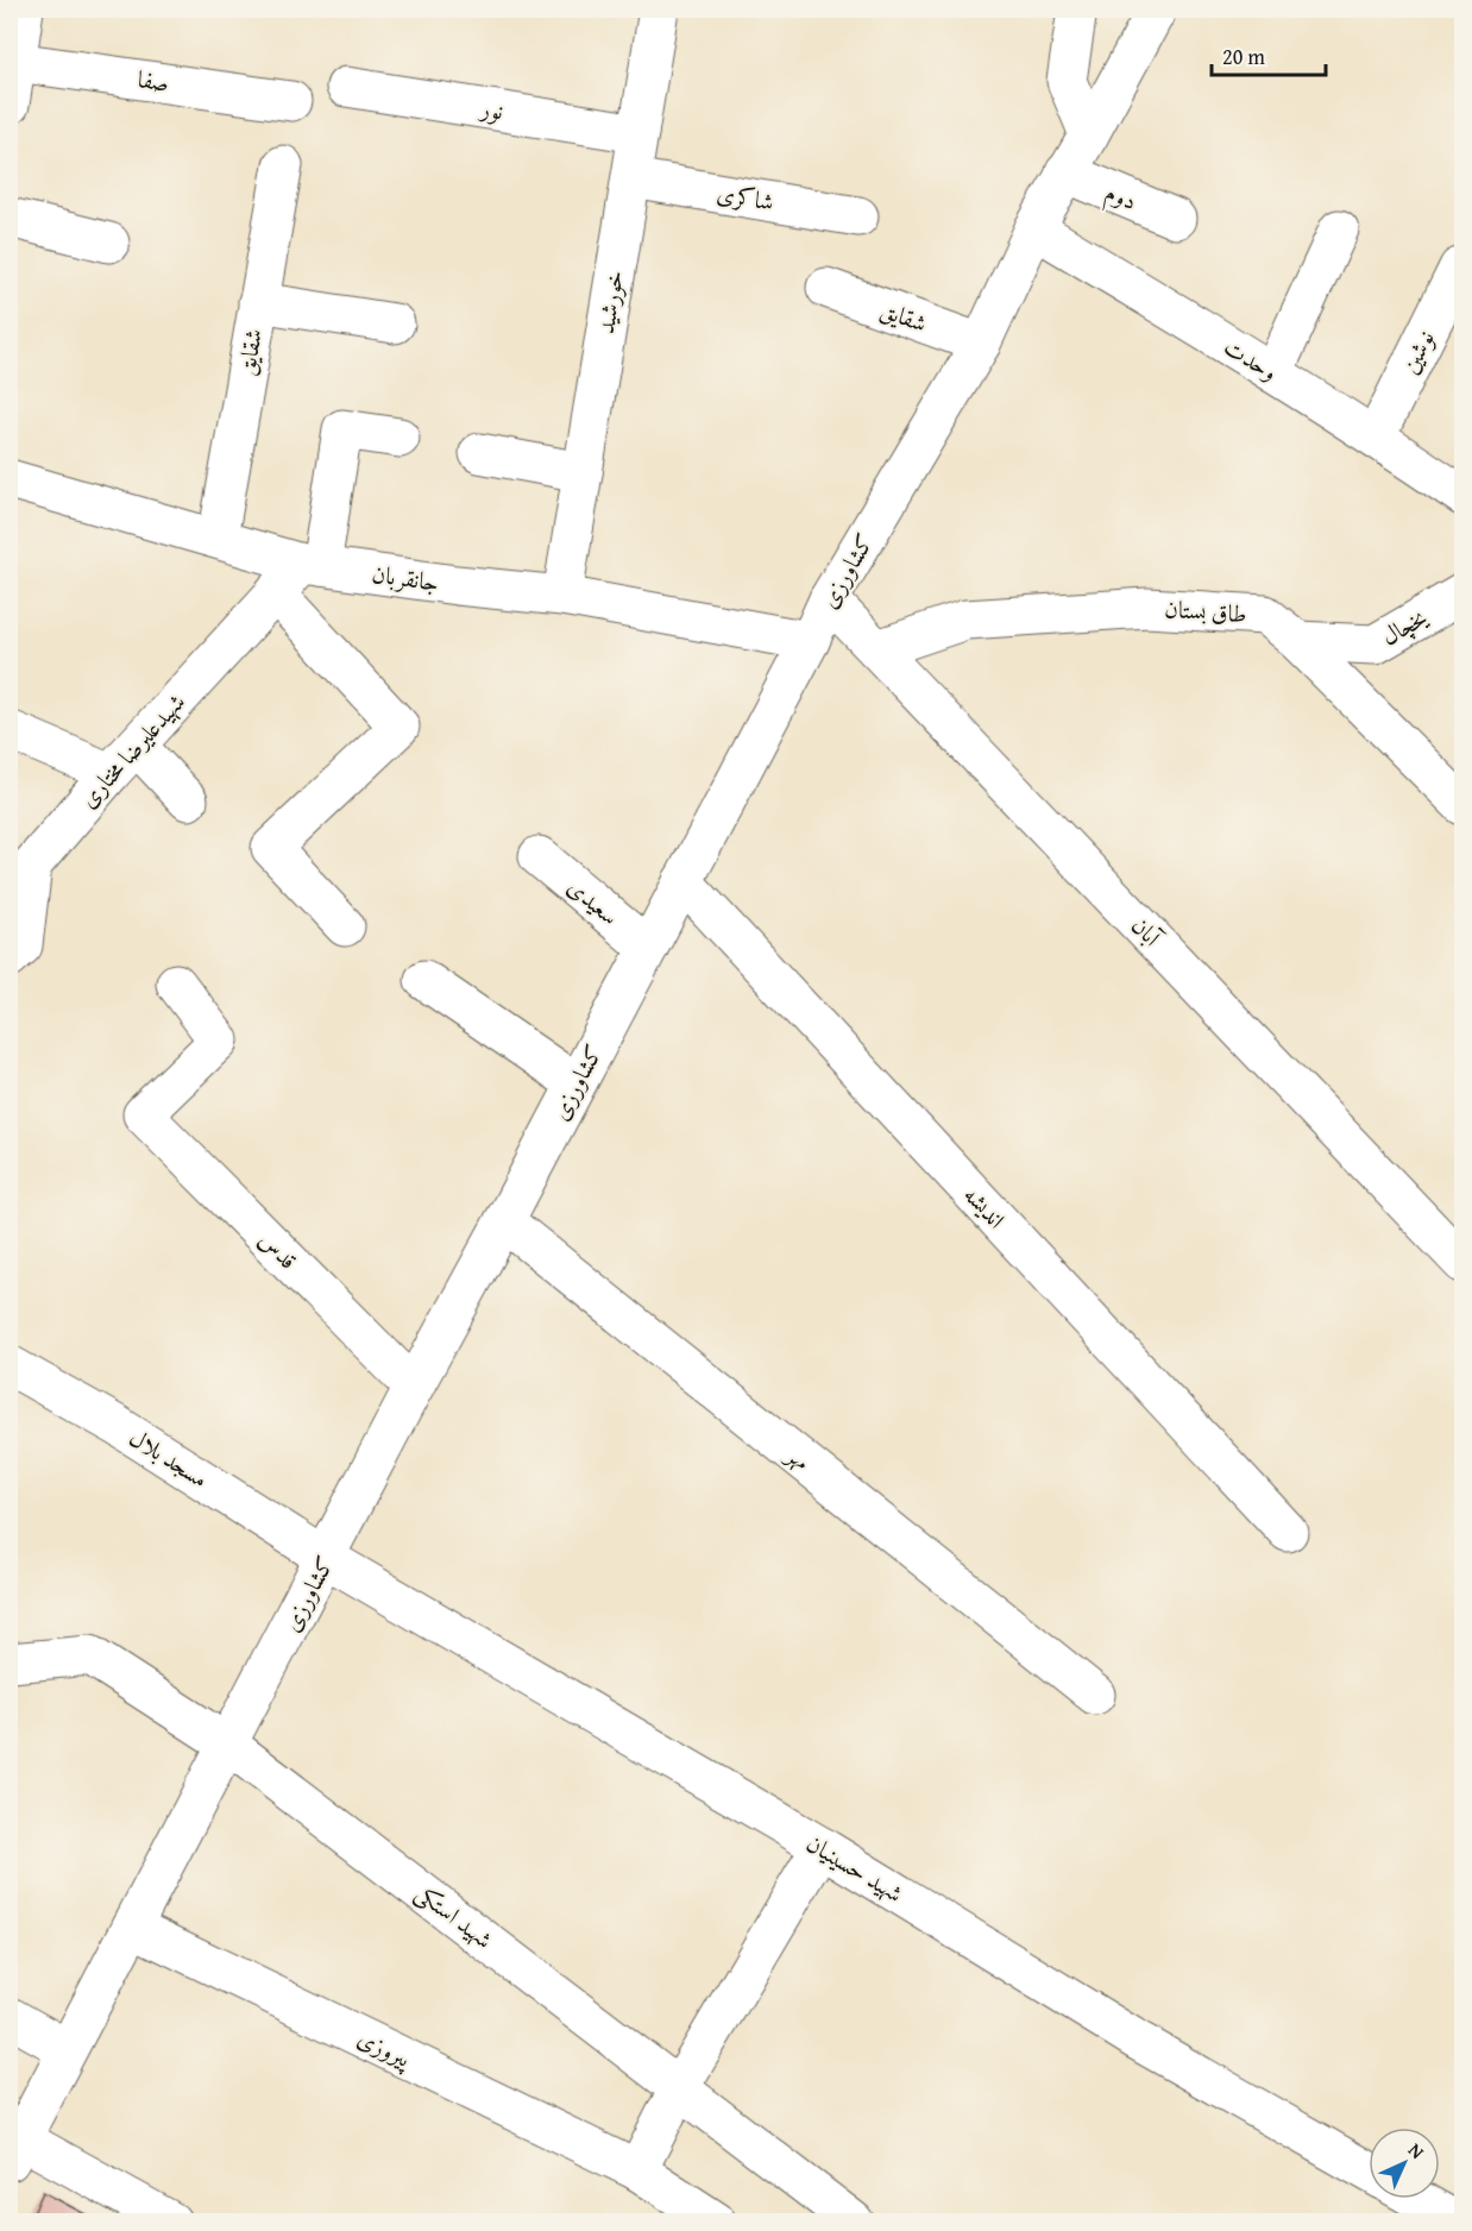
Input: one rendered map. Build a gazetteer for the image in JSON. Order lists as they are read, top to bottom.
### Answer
{
  "streets": {
    "street": [
      "صفا",
      "نور",
      "دوم",
      "شاکری",
      "خورشید",
      "شقایق",
      "نوشین",
      "وحدت",
      "کشاورزی",
      "جانقربان",
      "طاق بستان",
      "یخچال",
      "شهیدعلیرضا مختاری",
      "سعیدی",
      "آبان",
      "اندیشه",
      "قدس",
      "مسجد بلال",
      "مهر",
      "شهید حسینیان",
      "شهید استکی",
      "پیروزی"
    ]
  },
  "crossings": [
    ["نور", "خورشید"],
    ["دوم", "کشاورزی"],
    ["شاکری", "خورشید"],
    ["خورشید", "جانقربان"],
    ["شقایق", "کشاورزی"],
    ["شقایق", "جانقربان"],
    ["نوشین", "وحدت"],
    ["وحدت", "کشاورزی"],
    ["کشاورزی", "جانقربان"],
    ["کشاورزی", "سعیدی"],
    ["کشاورزی", "آبان"],
    ["کشاورزی", "اندیشه"],
    ["کشاورزی", "قدس"],
    ["کشاورزی", "مسجد بلال"],
    ["کشاورزی", "مهر"],
    ["کشاورزی", "شهید حسینیان"],
    ["کشاورزی", "شهید استکی"],
    ["کشاورزی", "پیروزی"],
    ["جانقربان", "شهیدعلیرضا مختاری"],
    ["طاق بستان", "یخچال"],
    ["طاق بستان", "آبان"],
    ["مسجد بلال", "شهید حسینیان"]
  ],
  "scale_bar": "20 m",
  "north": "top right"
}
